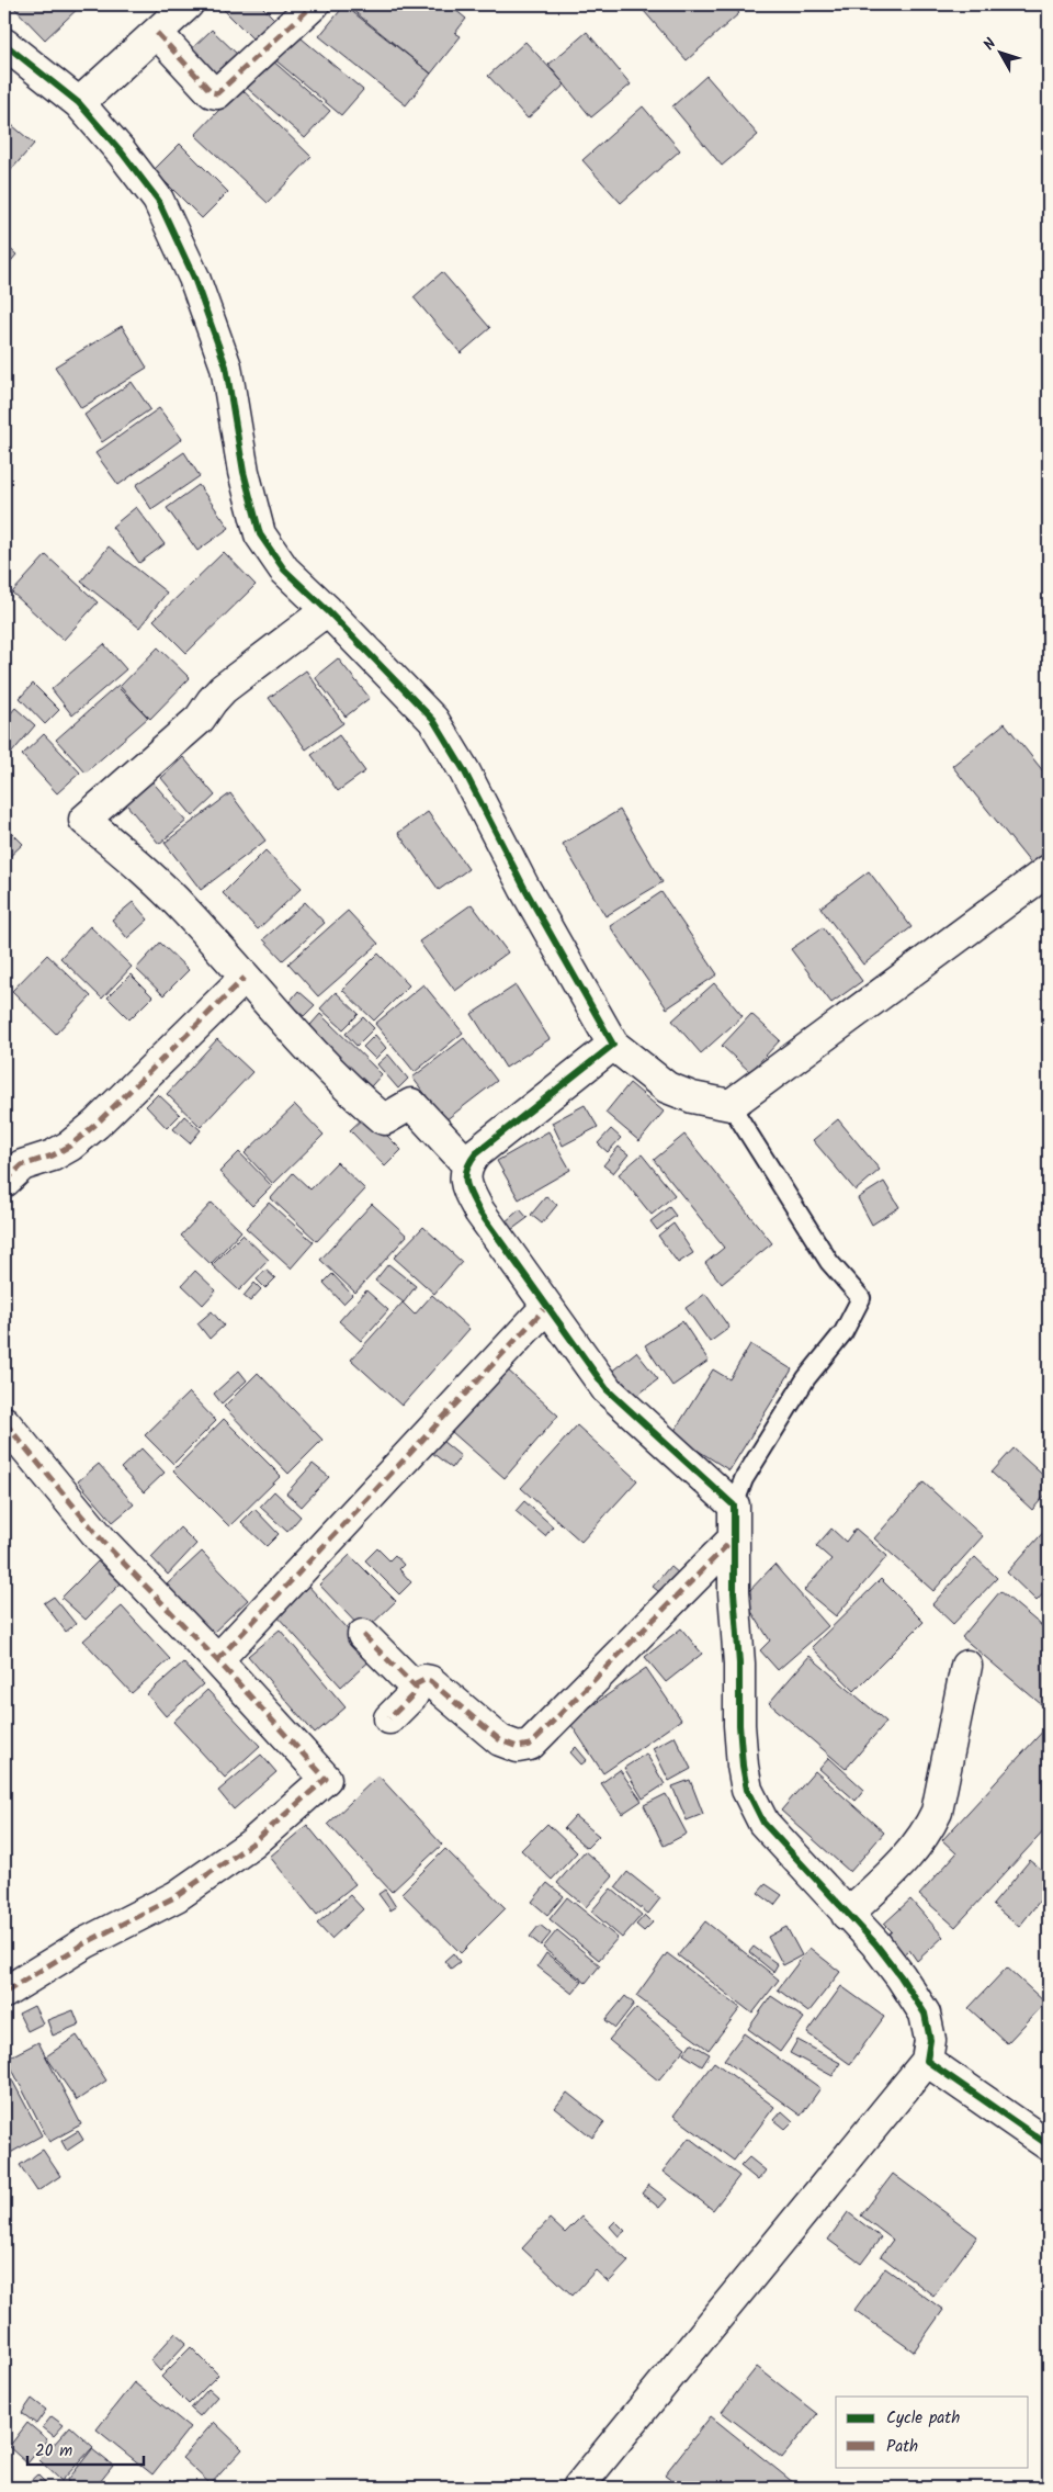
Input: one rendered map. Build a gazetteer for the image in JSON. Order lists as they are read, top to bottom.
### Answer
{
  "legend": ["Cycle path", "Path"],
  "scale_bar": "20 m",
  "north": "top left"
}
